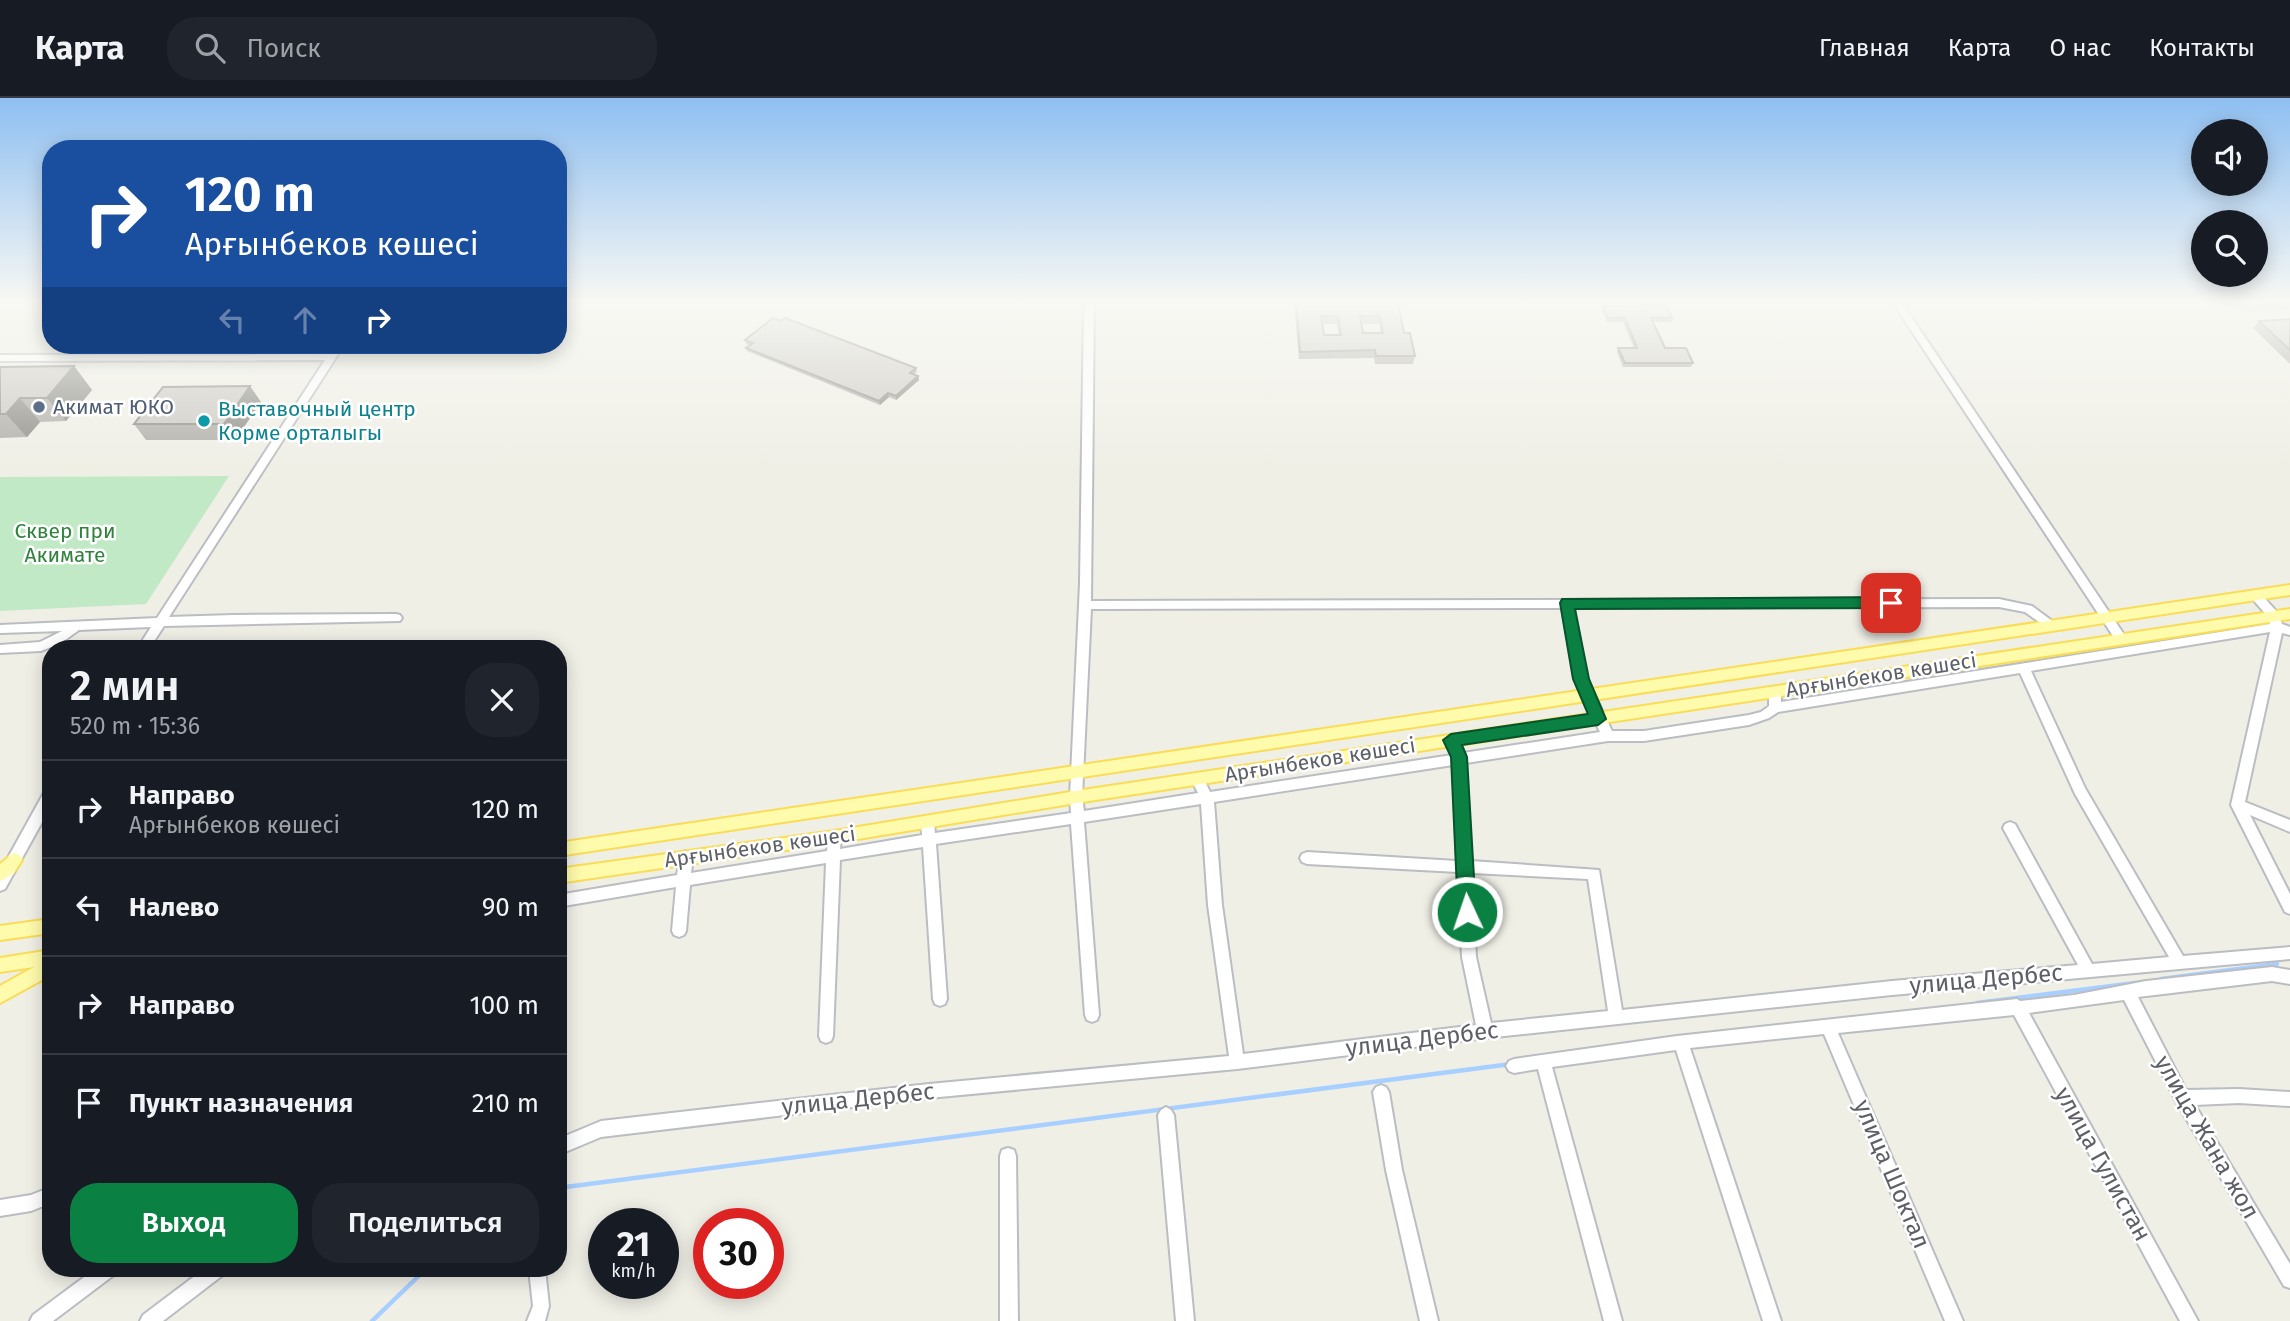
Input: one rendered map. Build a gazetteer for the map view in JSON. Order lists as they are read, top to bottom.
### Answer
{
  "streets": {
    "main road": ["Арғынбеков көшесі"],
    "street": [
      "улица Дербес",
      "улица Жана жол",
      "улица Гулистан",
      "улица Шоктал"
    ]
  },
  "crossings": [
    ["улица Дербес", "улица Жана жол"],
    ["улица Дербес", "улица Гулистан"],
    ["улица Дербес", "улица Шоктал"]
  ],
  "parks": ["Сквер при Акимате"],
  "places": ["Акимат ЮКО", "Выставочный центр Корме орталыгы"],
  "page": {
    "header": "Карта",
    "search": "Поиск",
    "nav": [
      "Главная",
      "Карта",
      "О нас",
      "Контакты"
    ],
    "turn": ["120 m", "Арғынбеков көшесі"],
    "heading": ["2 мин", "520 m · 15:36"],
    "list": [
      {
        "name": "Направо",
        "note": "Арғынбеков көшесі",
        "value": "120 m"
      },
      {
        "name": "Налево",
        "value": "90 m"
      },
      {
        "name": "Направо",
        "value": "100 m"
      },
      {
        "name": "Пункт назначения",
        "value": "210 m"
      }
    ],
    "buttons": ["Выход", "Поделиться"],
    "speed": "21 km/h",
    "limit": "30"
  }
}
